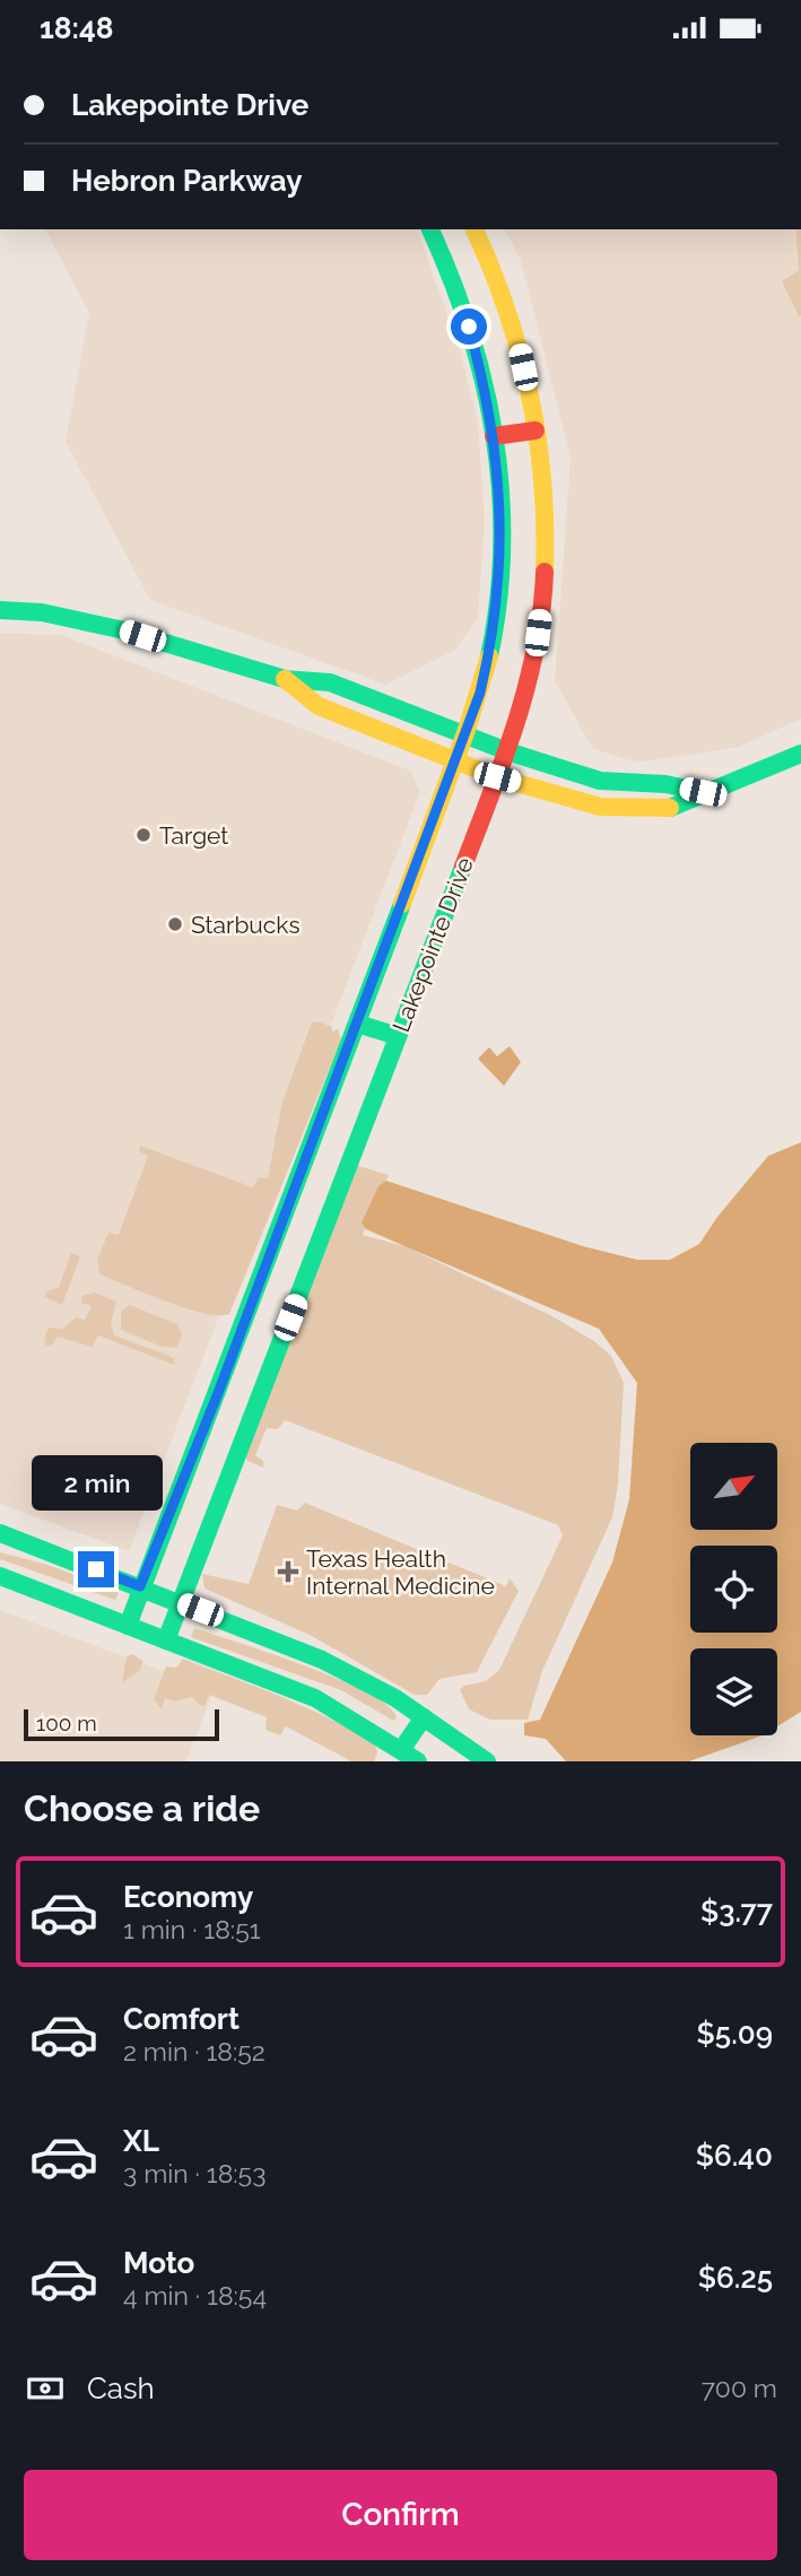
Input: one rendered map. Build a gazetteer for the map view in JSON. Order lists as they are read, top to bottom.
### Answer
{
  "streets": {
    "main road": ["Lakepointe Drive"]
  },
  "places": {
    "other": ["Target", "Starbucks"],
    "health": ["Texas Health Internal Medicine"]
  },
  "scale_bar": "100 m",
  "north": "top right",
  "page": {
    "status": "18:48",
    "banner": ["Lakepointe Drive", "Hebron Parkway"],
    "bubble": "2 min",
    "scale": "100 m",
    "heading": "Choose a ride",
    "list": [
      {
        "name": "Economy",
        "note": "1 min · 18:51",
        "value": "$3.77"
      },
      {
        "name": "Comfort",
        "note": "2 min · 18:52",
        "value": "$5.09"
      },
      {
        "name": "XL",
        "note": "3 min · 18:53",
        "value": "$6.40"
      },
      {
        "name": "Moto",
        "note": "4 min · 18:54",
        "value": "$6.25"
      }
    ],
    "pay": ["Cash", "700 m"],
    "buttons": "Confirm"
  }
}
